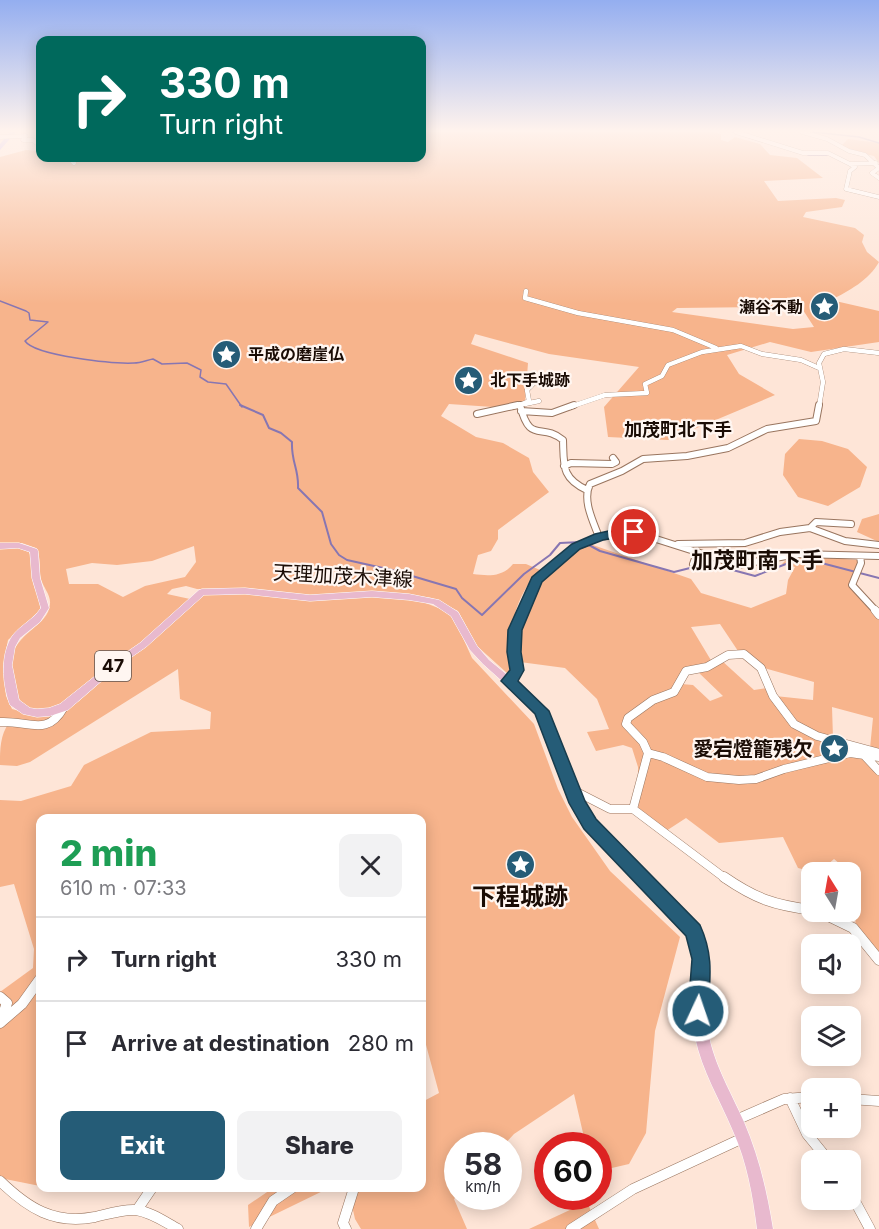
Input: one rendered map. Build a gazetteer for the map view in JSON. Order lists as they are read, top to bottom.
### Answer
{
  "streets": {
    "main road": ["天理加茂木津線", "47"]
  },
  "districts": ["加茂町北下手", "加茂町南下手"],
  "places": {
    "place": [
      "瀬谷不動",
      "平成の磨崖仏",
      "北下手城跡",
      "愛宕燈籠残欠",
      "下程城跡"
    ]
  },
  "north": "top",
  "page": {
    "turn": ["330 m", "Turn right"],
    "heading": ["2 min", "610 m · 07:33"],
    "map_buttons": ["+", "−"],
    "list": [
      {
        "name": "Turn right",
        "value": "330 m"
      },
      {
        "name": "Arrive at destination",
        "value": "280 m"
      }
    ],
    "buttons": ["Exit", "Share"],
    "speed": "58 km/h",
    "limit": "60"
  }
}
